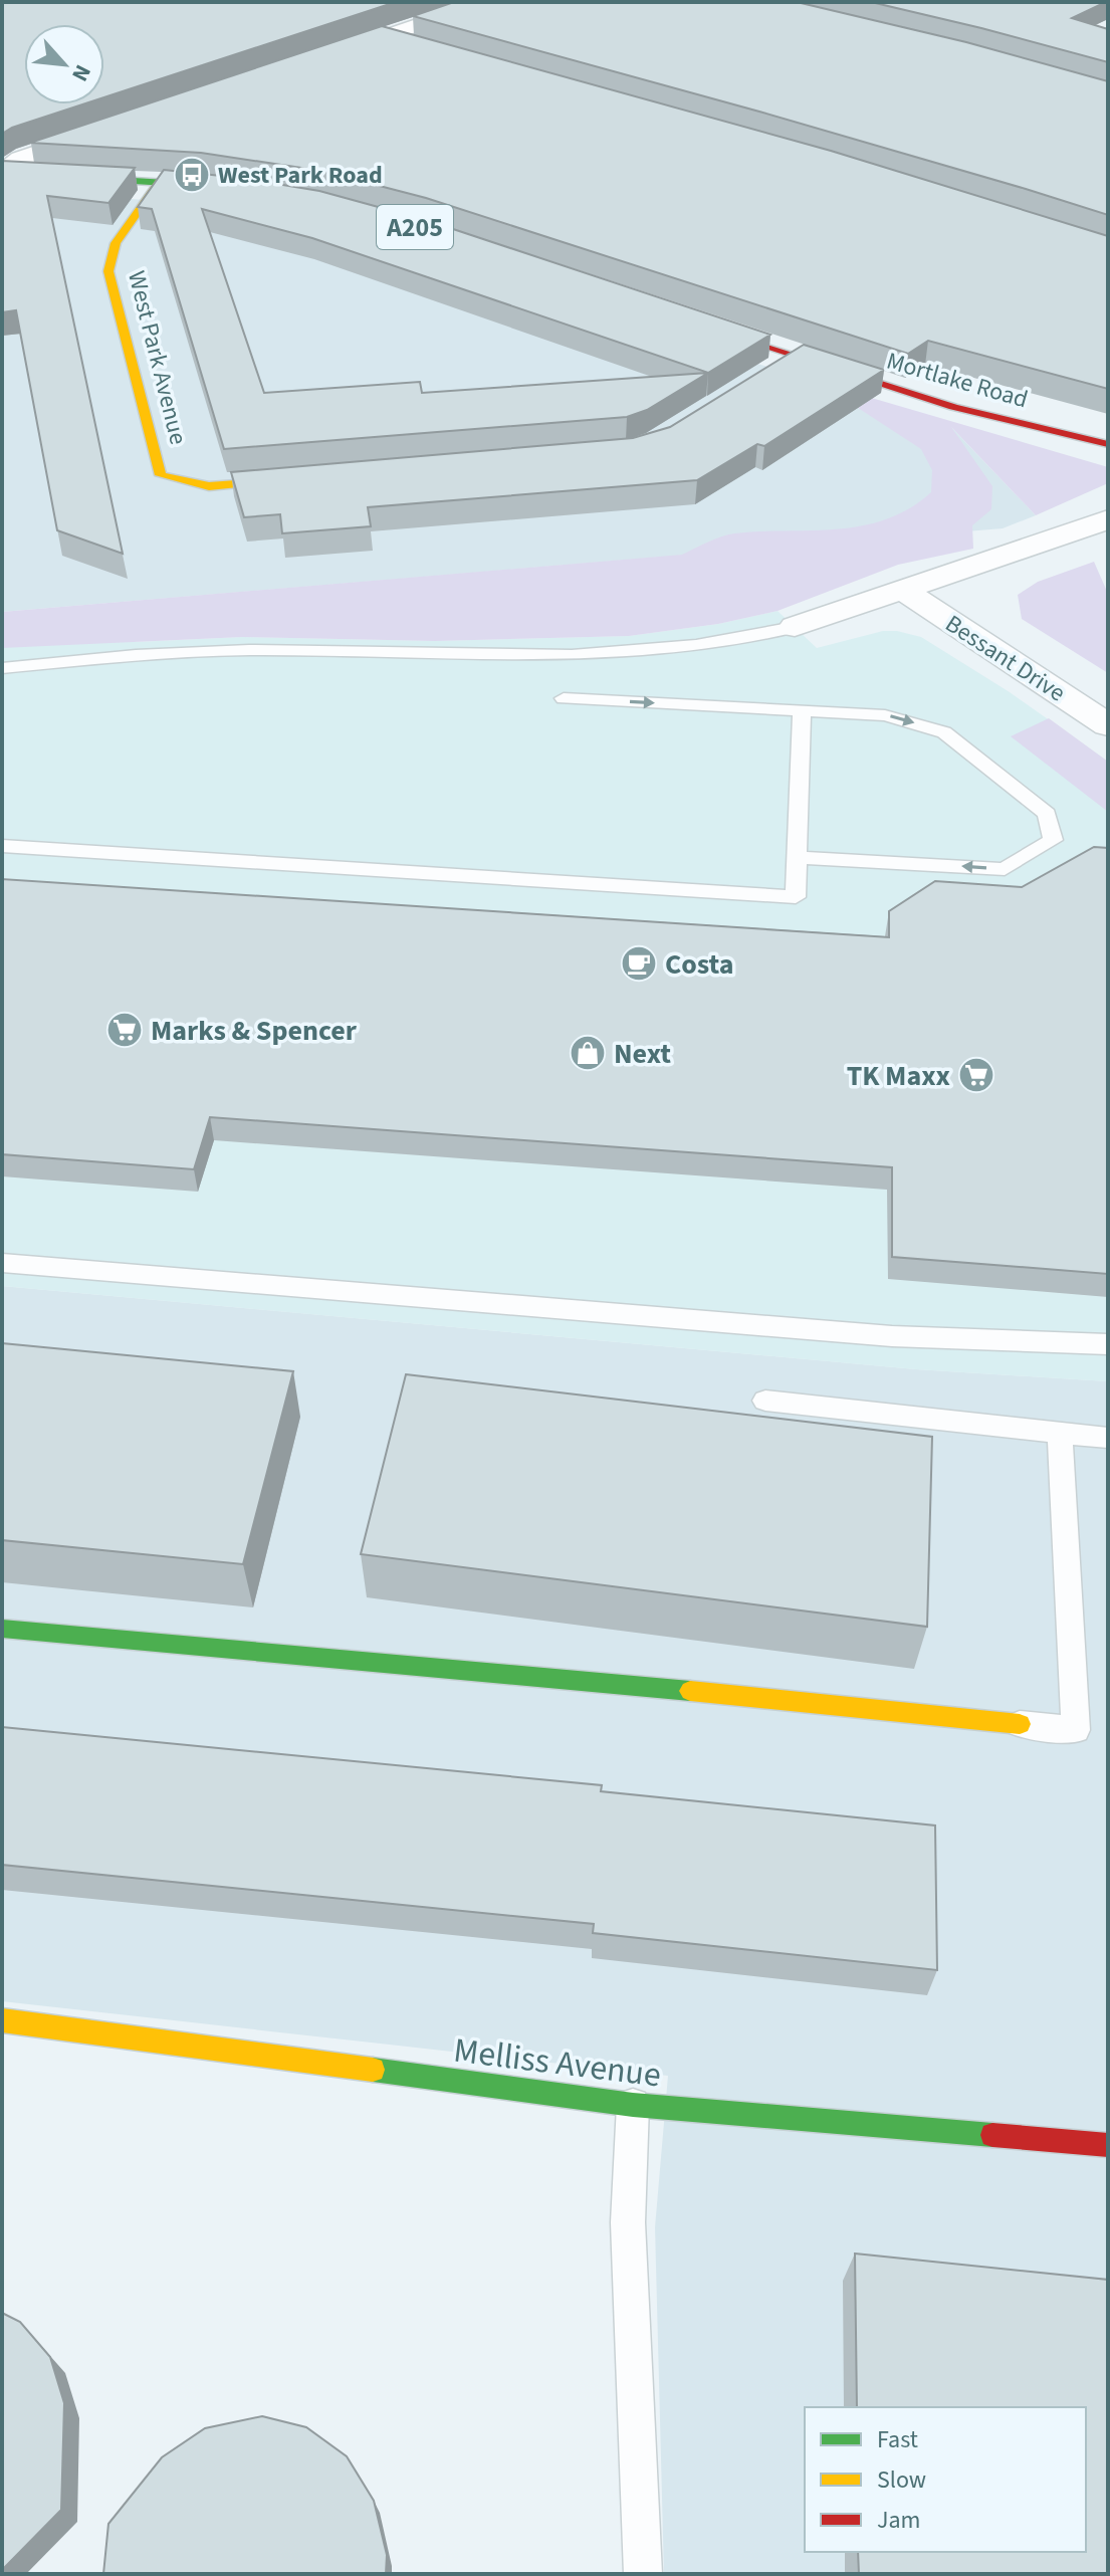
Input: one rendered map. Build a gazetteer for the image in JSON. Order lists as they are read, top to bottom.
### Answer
{
  "streets": {
    "main road": ["West Park Avenue", "Mortlake Road", "Melliss Avenue"],
    "street": ["Bessant Drive"]
  },
  "places": {
    "bus stop": ["West Park Road"],
    "cafe": ["Costa"],
    "supermarket": ["Marks & Spencer", "TK Maxx"],
    "shop": ["Next"]
  },
  "legend": ["Fast", "Slow", "Jam"],
  "north": "bottom right"
}
